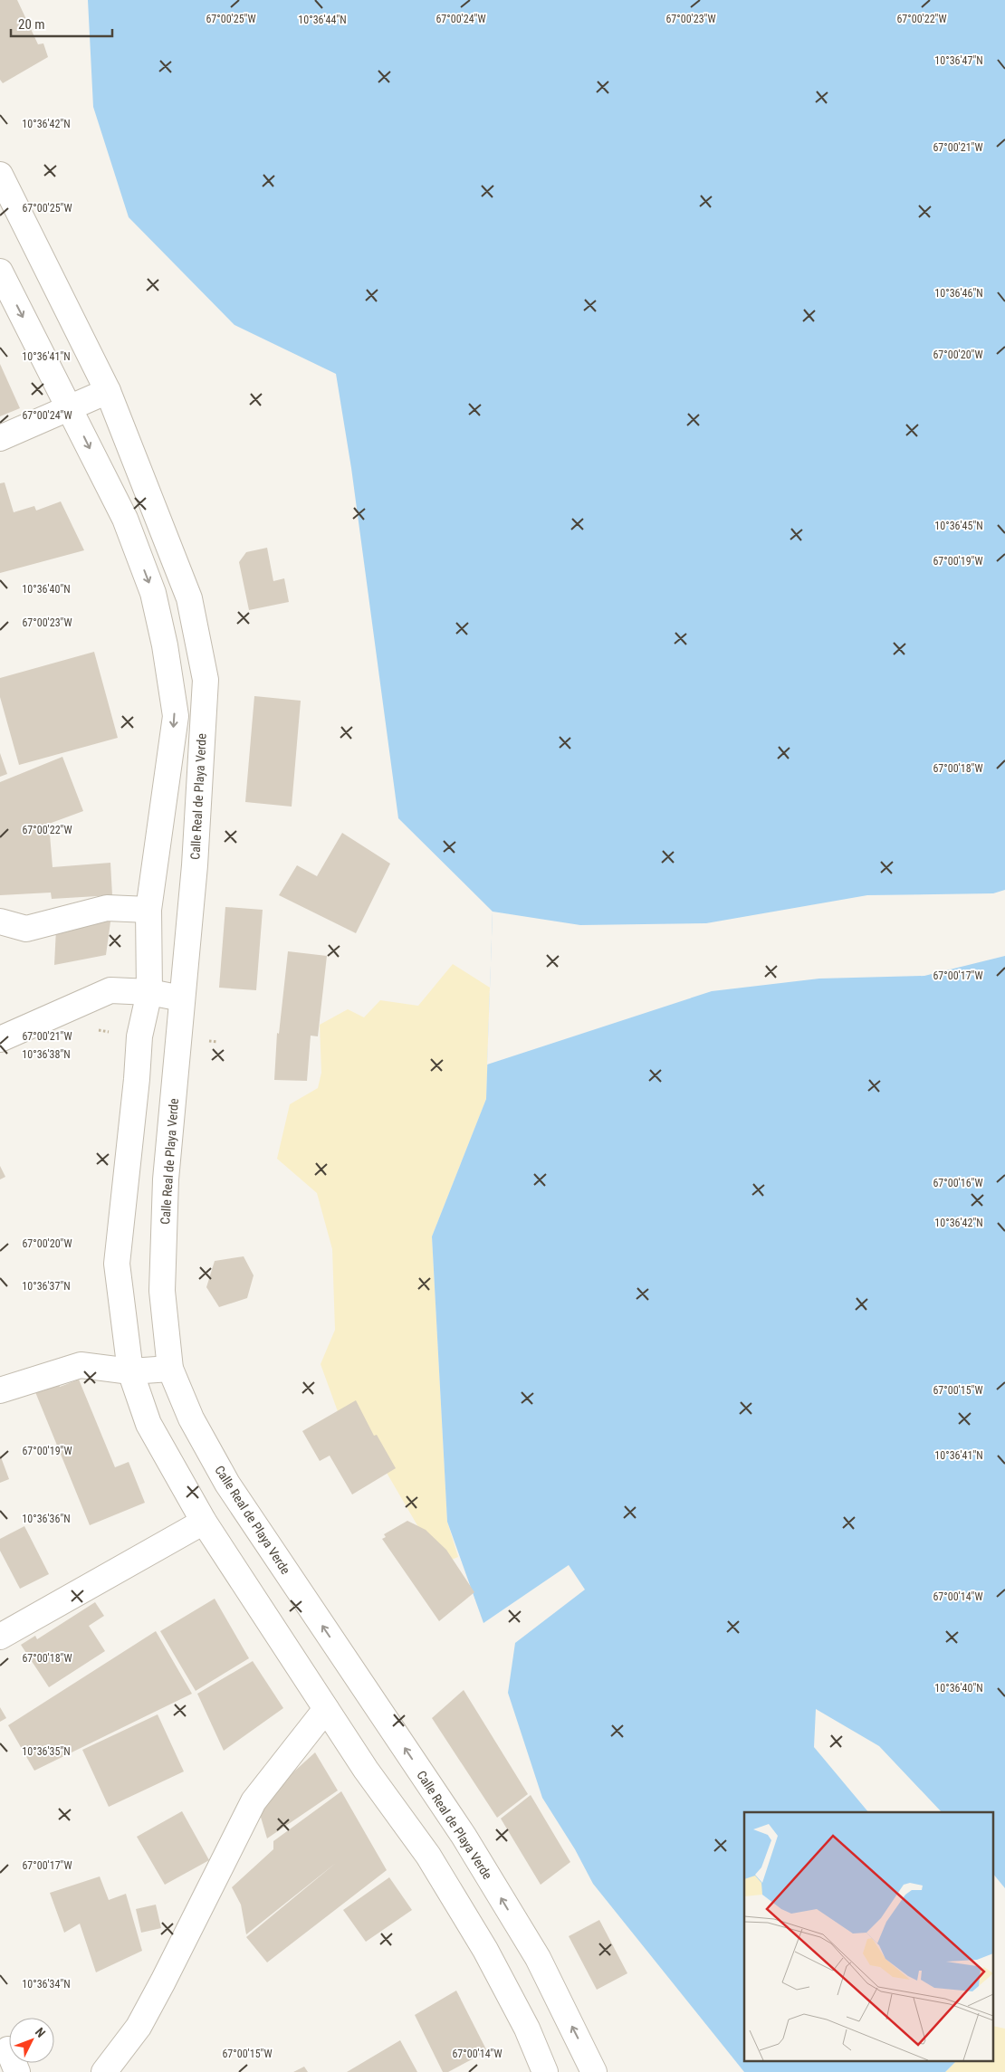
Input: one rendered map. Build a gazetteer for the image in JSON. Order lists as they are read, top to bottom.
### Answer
{
  "streets": {
    "street": ["Calle Real de Playa Verde"]
  },
  "scale_bar": "20 m",
  "north": "top right",
  "coordinates": [
    "67°00'25\"W",
    "67°00'24\"W",
    "67°00'23\"W",
    "67°00'22\"W",
    "10°36'44\"N",
    "10°36'47\"N",
    "10°36'42\"N",
    "67°00'21\"W",
    "10°36'46\"N",
    "67°00'20\"W",
    "10°36'41\"N",
    "10°36'45\"N",
    "67°00'19\"W",
    "10°36'40\"N",
    "67°00'18\"W",
    "67°00'17\"W",
    "10°36'38\"N",
    "67°00'16\"W",
    "10°36'37\"N",
    "67°00'15\"W",
    "10°36'36\"N",
    "67°00'14\"W",
    "10°36'35\"N",
    "10°36'34\"N"
  ]
}
